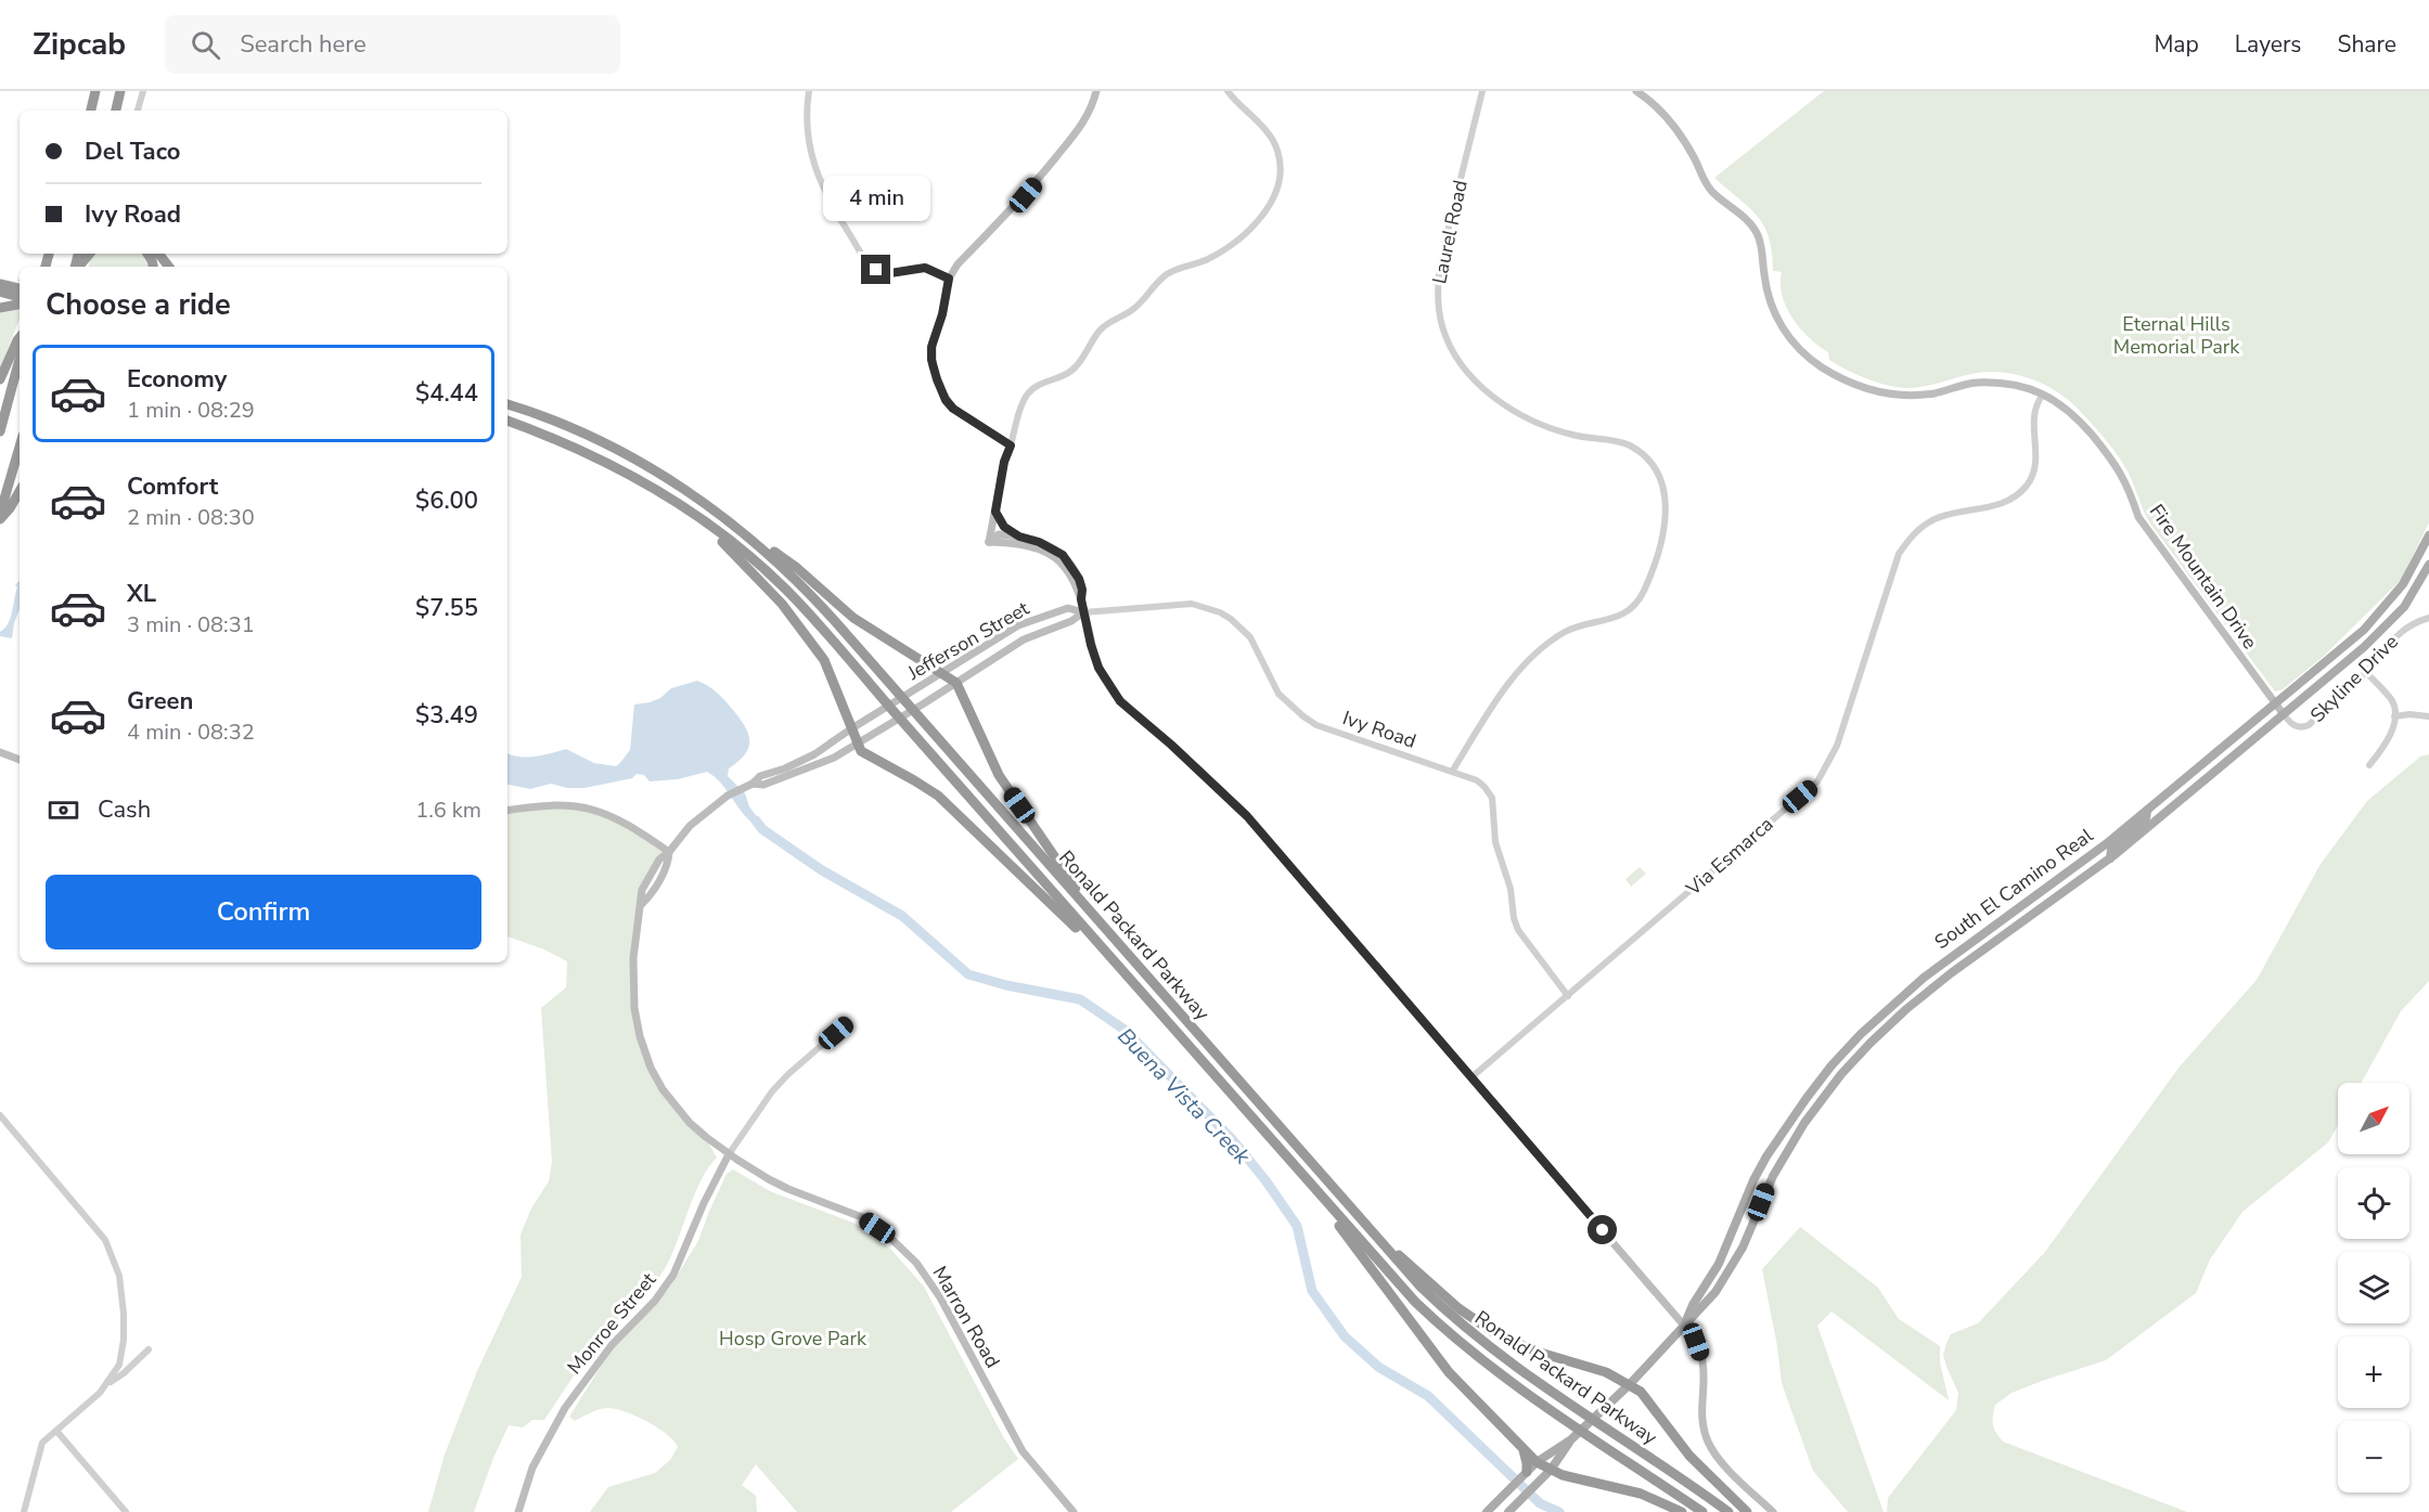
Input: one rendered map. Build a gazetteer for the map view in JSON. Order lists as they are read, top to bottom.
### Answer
{
  "streets": {
    "highway": ["Ronald Packard Parkway"],
    "main road": [
      "Fire Mountain Drive",
      "Jefferson Street",
      "South El Camino Real",
      "Marron Road",
      "Monroe Street"
    ],
    "street": [
      "Laurel Road",
      "Skyline Drive",
      "Ivy Road",
      "Via Esmarca"
    ]
  },
  "crossings": [
    ["Laurel Road", "Ivy Road"],
    ["Fire Mountain Drive", "Skyline Drive"],
    ["Fire Mountain Drive", "Via Esmarca"],
    ["Fire Mountain Drive", "South El Camino Real"],
    ["Jefferson Street", "Ivy Road"],
    ["Jefferson Street", "Marron Road"],
    ["Skyline Drive", "South El Camino Real"],
    ["Ivy Road", "Via Esmarca"],
    ["Marron Road", "Monroe Street"]
  ],
  "water": ["Buena Vista Creek"],
  "parks": ["Eternal Hills Memorial Park", "Hosp Grove Park"],
  "north": "top right",
  "page": {
    "header": "Zipcab",
    "search": "Search here",
    "nav": ["Map", "Layers", "Share"],
    "banner": ["Del Taco", "Ivy Road"],
    "bubble": "4 min",
    "heading": "Choose a ride",
    "list": [
      {
        "name": "Economy",
        "note": "1 min · 08:29",
        "value": "$4.44"
      },
      {
        "name": "Comfort",
        "note": "2 min · 08:30",
        "value": "$6.00"
      },
      {
        "name": "XL",
        "note": "3 min · 08:31",
        "value": "$7.55"
      },
      {
        "name": "Green",
        "note": "4 min · 08:32",
        "value": "$3.49"
      }
    ],
    "pay": ["Cash", "1.6 km"],
    "buttons": "Confirm",
    "map_buttons": ["+", "−"]
  }
}
